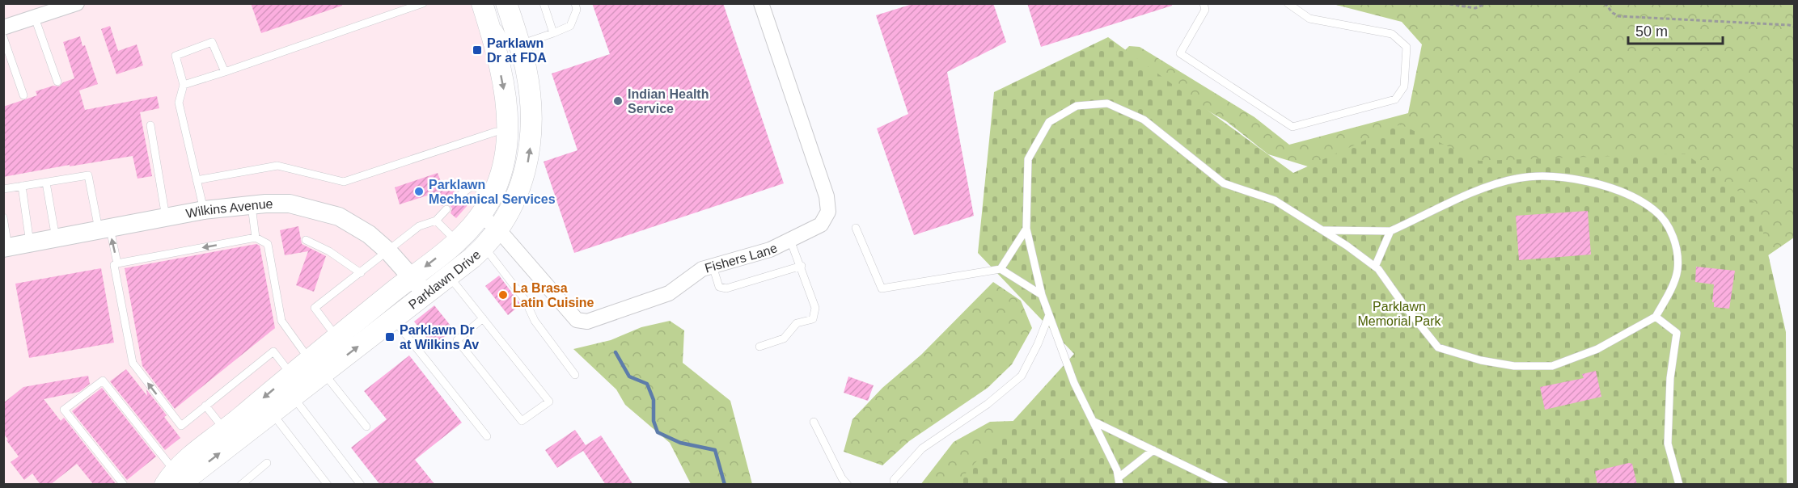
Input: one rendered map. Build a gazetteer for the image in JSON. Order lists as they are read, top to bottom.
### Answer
{
  "streets": {
    "main road": ["Parklawn Drive"],
    "street": ["Wilkins Avenue", "Fishers Lane"]
  },
  "crossings": [
    ["Wilkins Avenue", "Parklawn Drive"],
    ["Fishers Lane", "Parklawn Drive"]
  ],
  "parks": ["Parklawn Memorial Park"],
  "places": {
    "transit": ["Parklawn Dr at FDA", "Parklawn Dr at Wilkins Av"],
    "other": ["Indian Health Service", "Parklawn Mechanical Services", "La Brasa Latin Cuisine"]
  },
  "scale_bar": "50 m"
}
